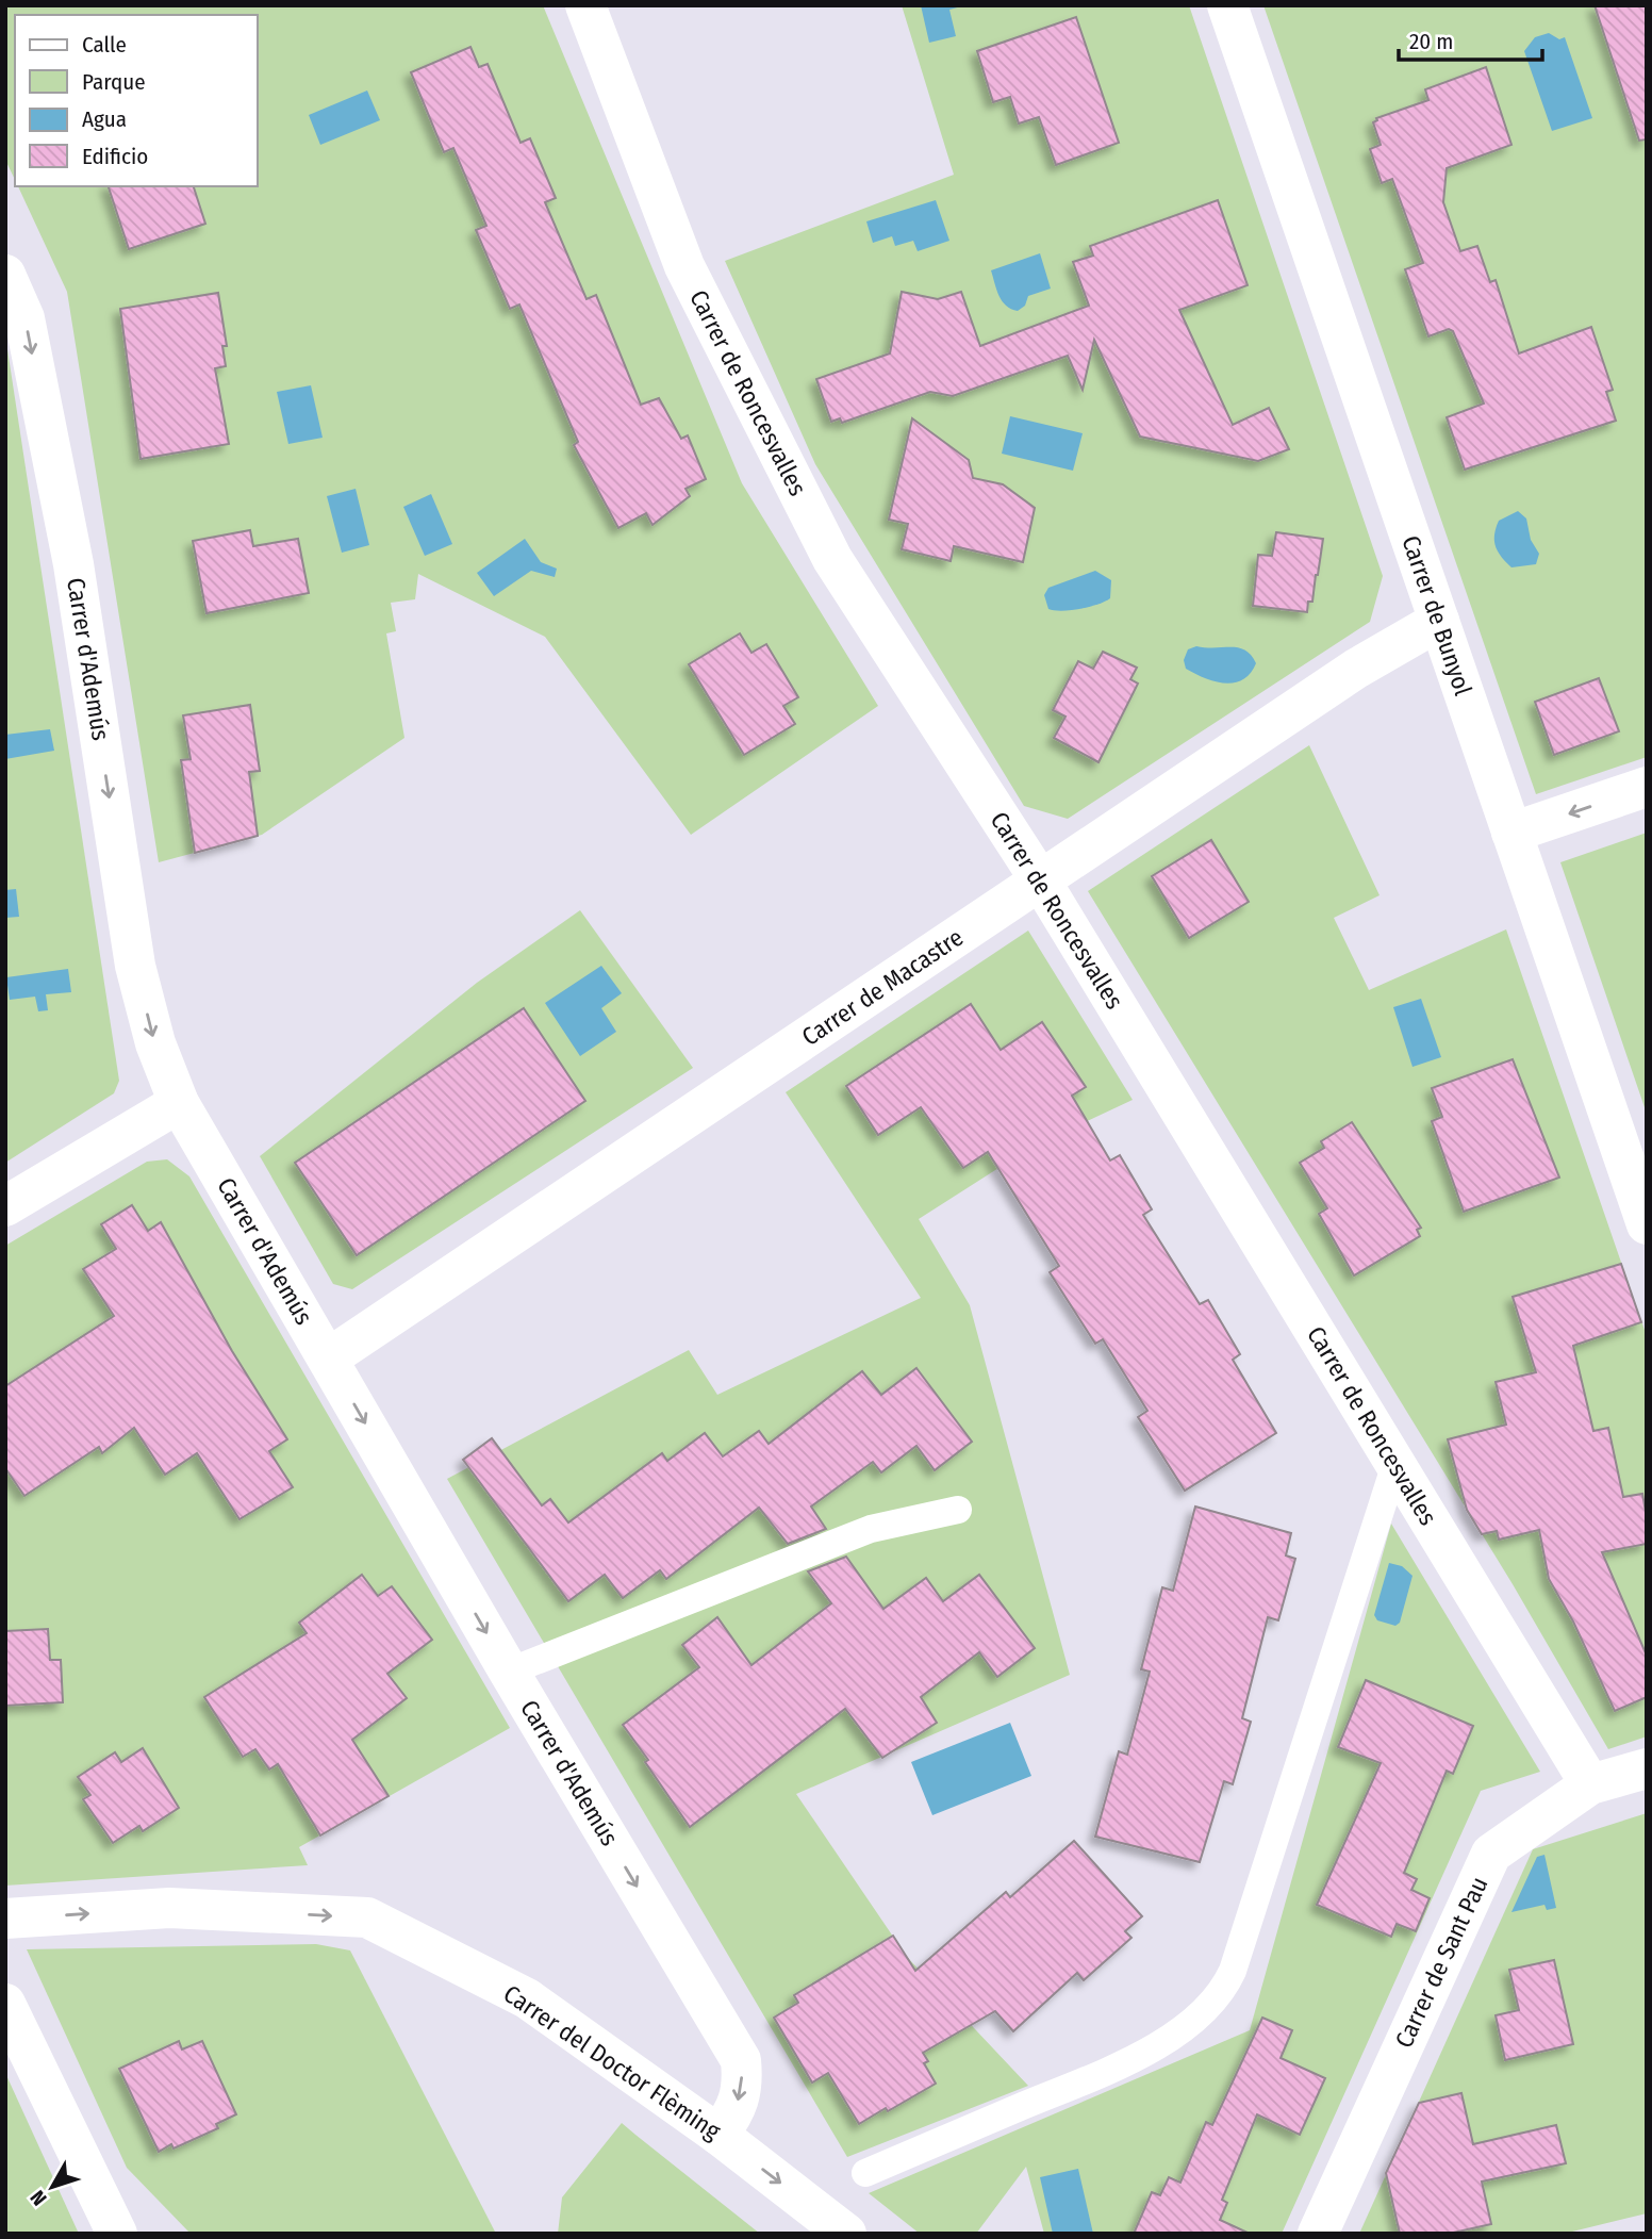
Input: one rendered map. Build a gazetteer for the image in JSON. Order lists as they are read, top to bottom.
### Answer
{
  "streets": {
    "street": [
      "Carrer de Roncesvalles",
      "Carrer de Bunyol",
      "Carrer d'Ademús",
      "Carrer de Macastre",
      "Carrer de Sant Pau",
      "Carrer del Doctor Flèming"
    ]
  },
  "crossings": [
    ["Carrer de Roncesvalles", "Carrer de Macastre"],
    ["Carrer de Roncesvalles", "Carrer de Sant Pau"],
    ["Carrer de Bunyol", "Carrer de Macastre"],
    ["Carrer d'Ademús", "Carrer de Macastre"],
    ["Carrer d'Ademús", "Carrer del Doctor Flèming"]
  ],
  "one_way": ["Carrer d'Ademús", "Carrer del Doctor Flèming"],
  "legend": [
    "Calle",
    "Parque",
    "Agua",
    "Edificio"
  ],
  "scale_bar": "20 m",
  "north": "bottom left"
}
